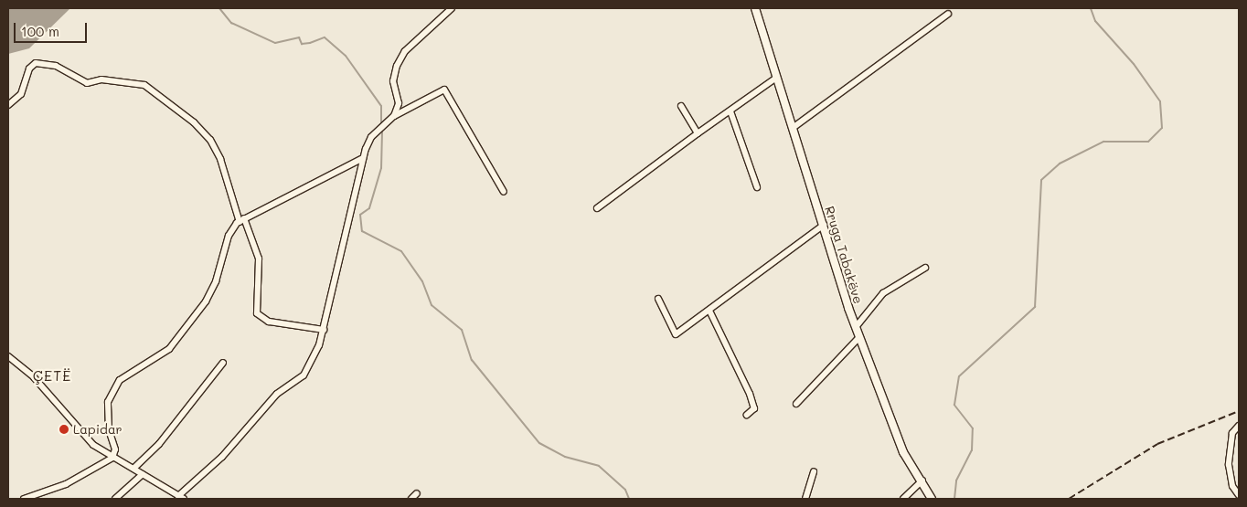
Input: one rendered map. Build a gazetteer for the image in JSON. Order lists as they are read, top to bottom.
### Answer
{
  "streets": {
    "street": ["Rruga Tabakëve"]
  },
  "districts": ["ÇETË"],
  "places": ["Lapidar"],
  "scale_bar": "100 m"
}
